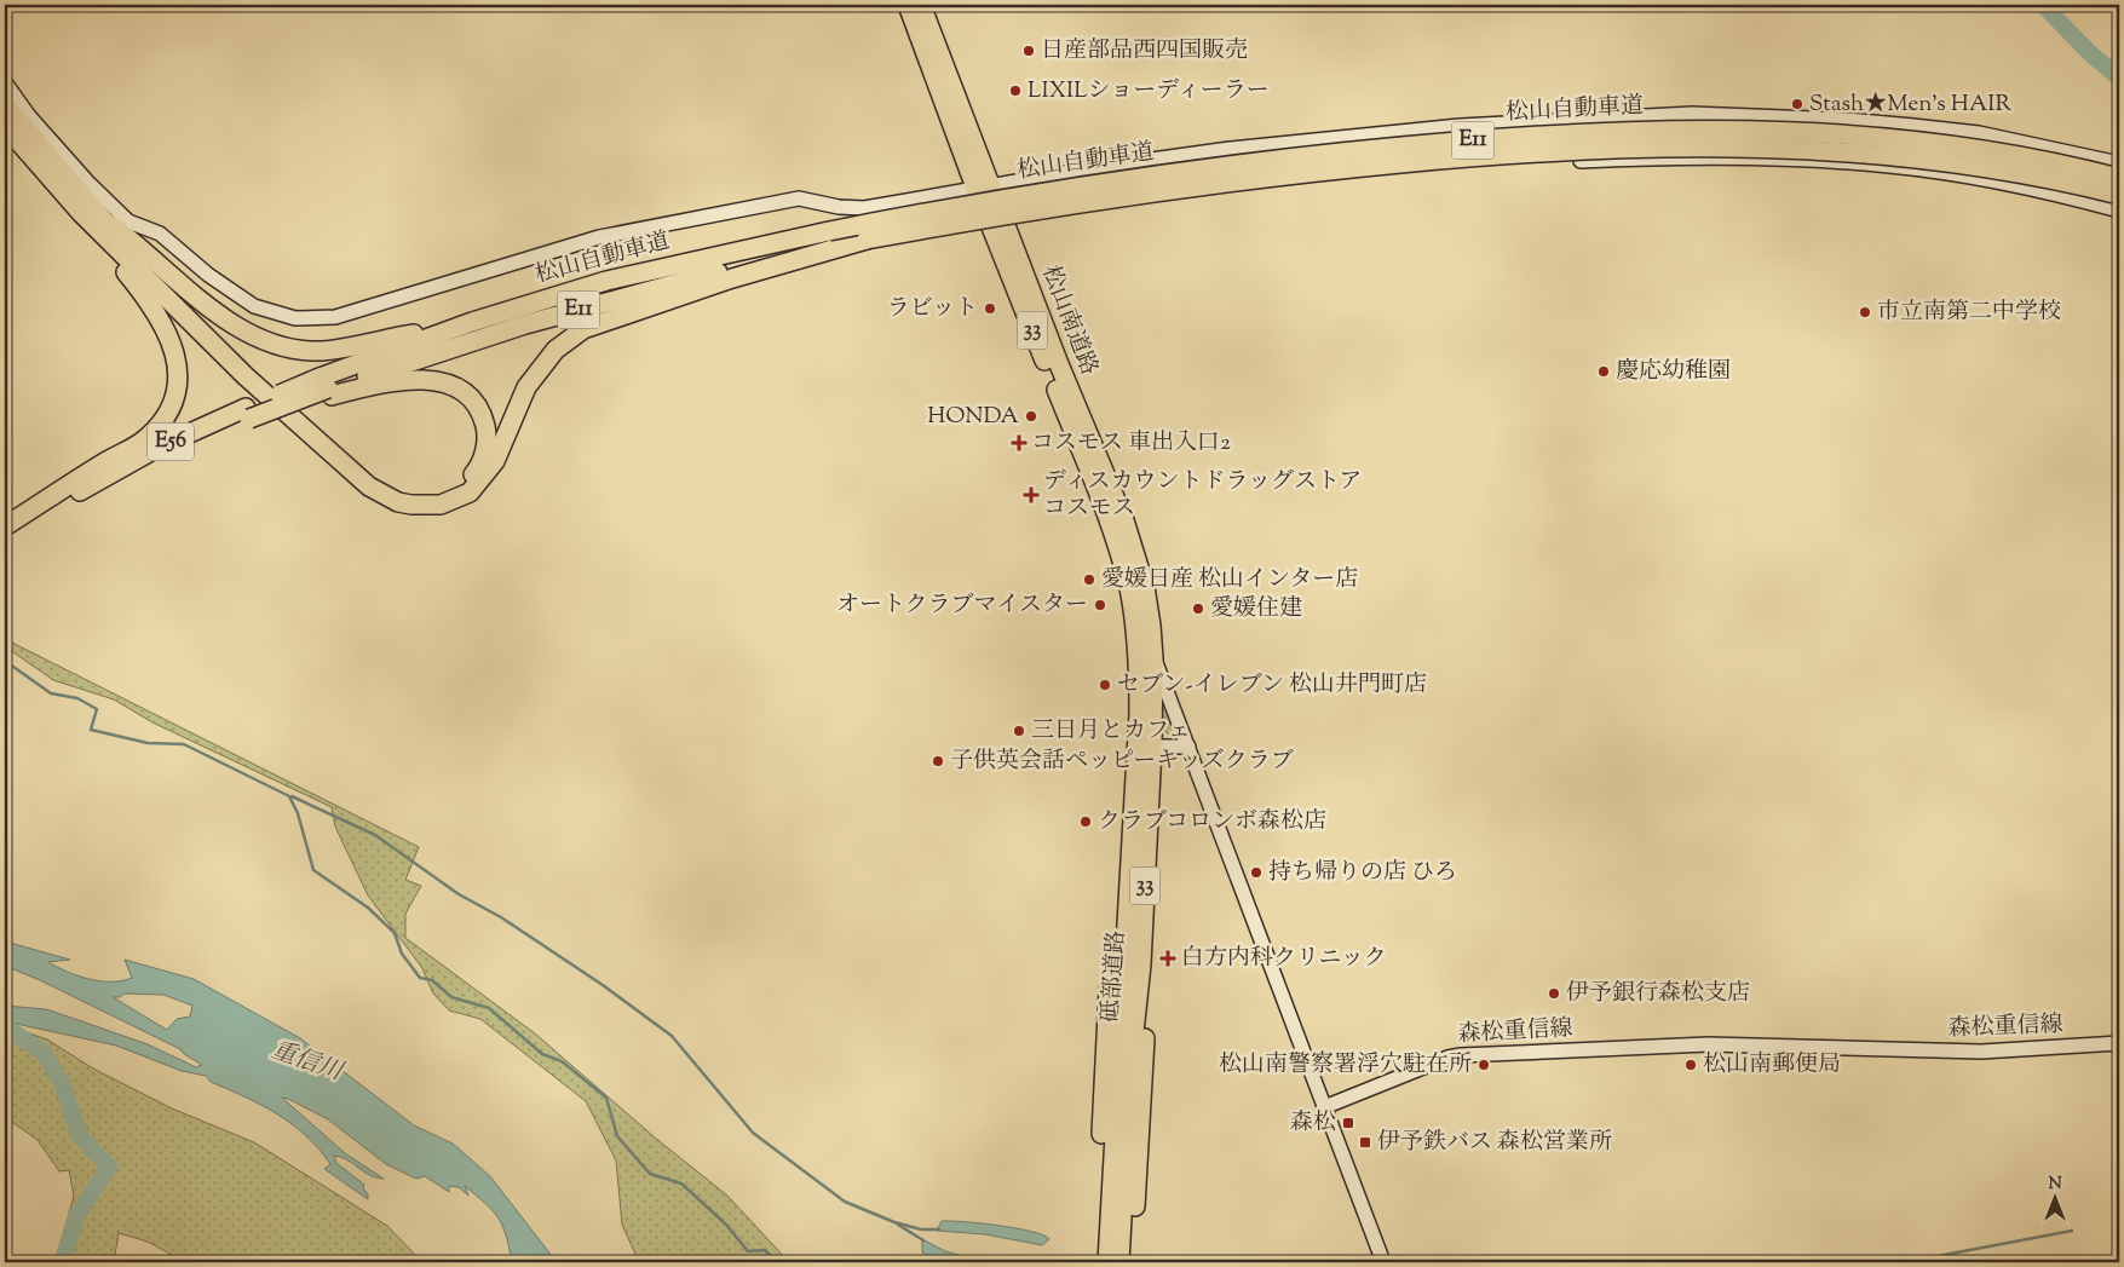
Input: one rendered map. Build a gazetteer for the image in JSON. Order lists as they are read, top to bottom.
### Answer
{
  "streets": {
    "highway": [
      "松山自動車道",
      "E11",
      "松山南道路",
      "33",
      "E56",
      "砥部道路"
    ],
    "street": ["森松重信線"]
  },
  "crossings": [
    ["松山南道路", "砥部道路"]
  ],
  "water": ["重信川"],
  "places": {
    "other": [
      "日産部品西四国販売",
      "LIXILショーディーラー",
      "Stash★Men's HAIR",
      "ラビット",
      "市立南第二中学校",
      "慶応幼稚園",
      "HONDA",
      "愛媛日産 松山インター店",
      "オートクラブマイスター",
      "愛媛住建",
      "セブン-イレブン 松山井門町店",
      "三日月とカフェ",
      "子供英会話ペッピーキッズクラブ",
      "クラブコロンボ森松店",
      "持ち帰りの店 ひろ",
      "伊予銀行森松支店",
      "松山南警察署浮穴駐在所",
      "松山南郵便局"
    ],
    "health": ["コスモス 車出入口2", "ディスカウントドラッグストア コスモス", "白方内科クリニック"],
    "transit": ["森松", "伊予鉄バス 森松営業所"]
  },
  "north": "top"
}
